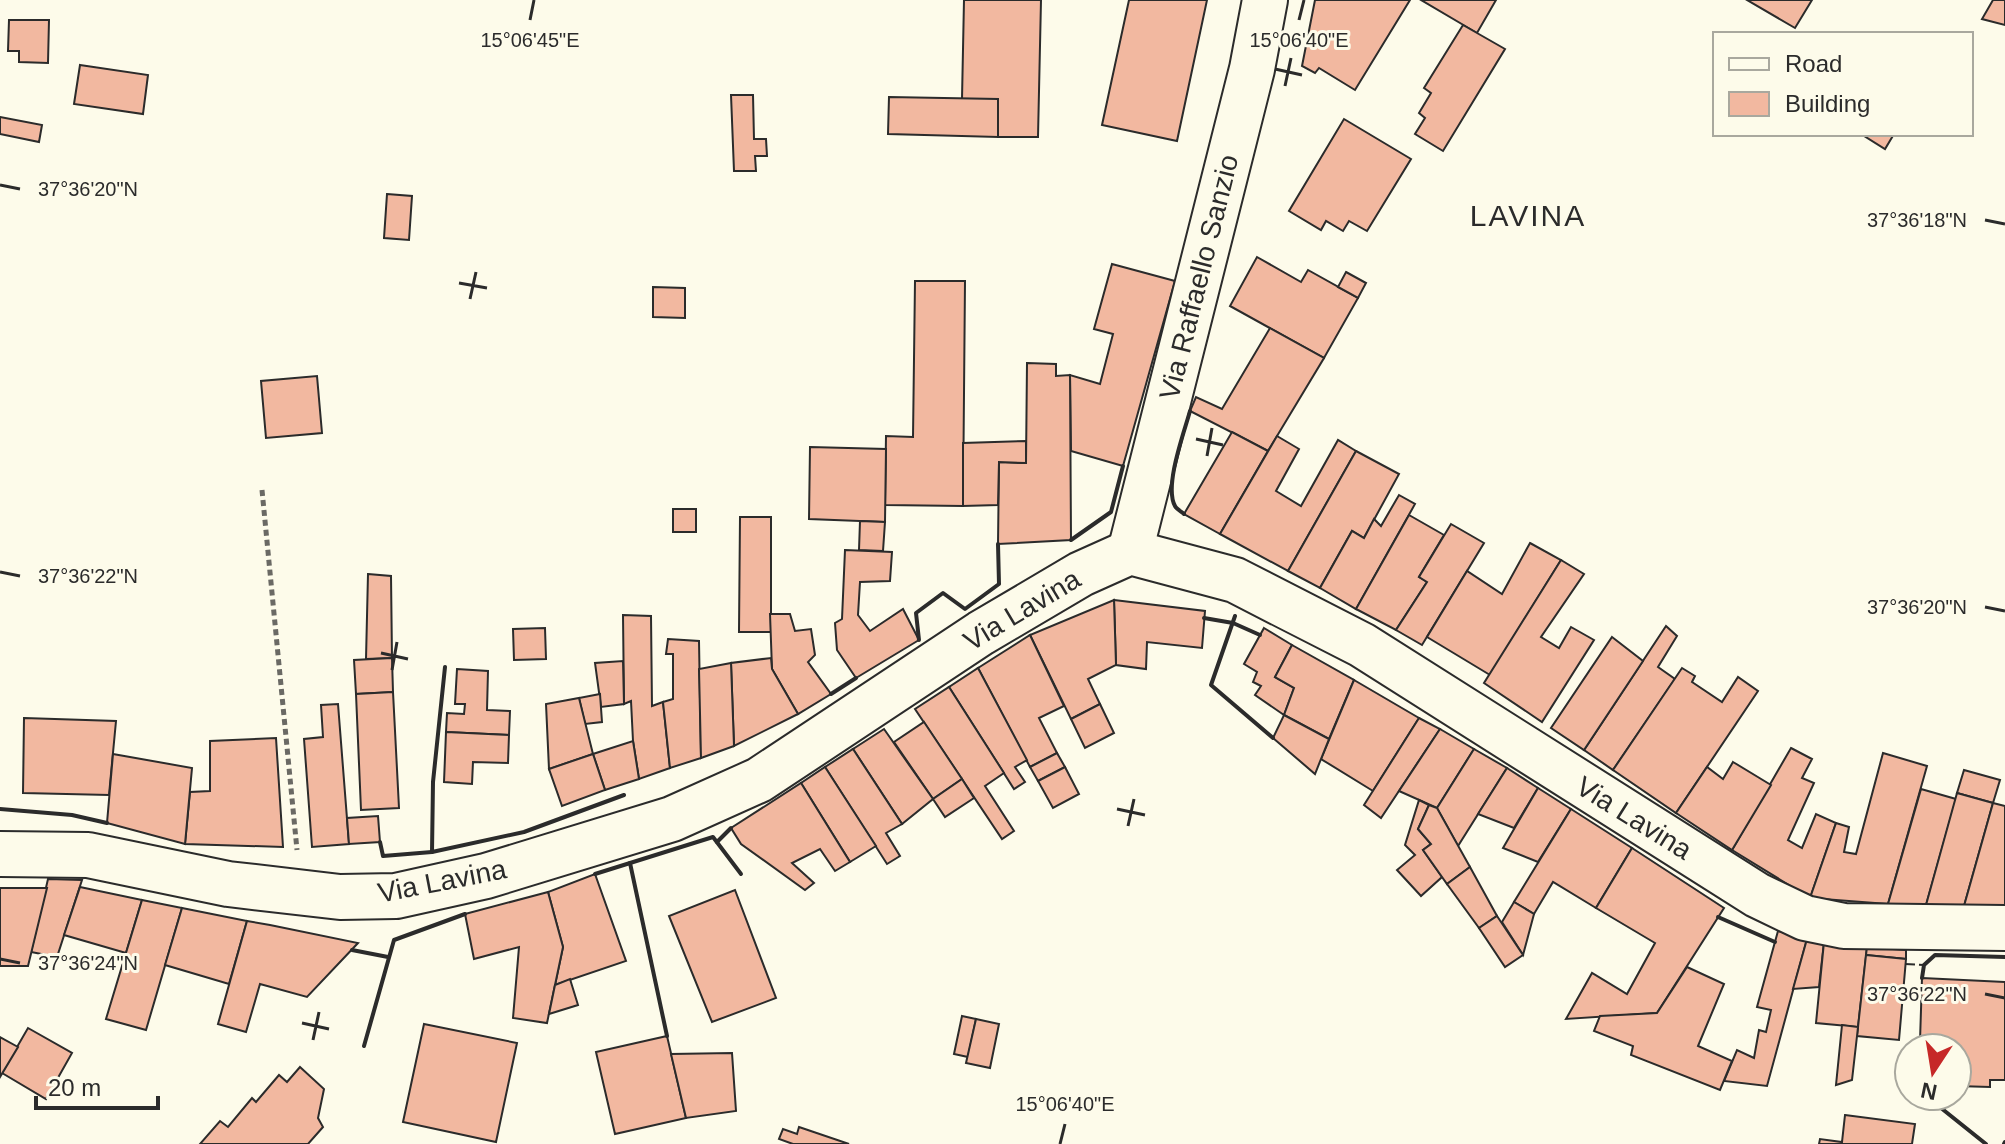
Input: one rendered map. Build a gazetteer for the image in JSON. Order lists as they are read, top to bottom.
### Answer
{
  "streets": {
    "street": ["Via Raffaello Sanzio", "Via Lavina"]
  },
  "crossings": [
    ["Via Raffaello Sanzio", "Via Lavina"]
  ],
  "districts": ["LAVINA"],
  "legend": ["Road", "Building"],
  "scale_bar": "20 m",
  "north": "bottom",
  "coordinates": [
    "15°06'45\"E",
    "15°06'40\"E",
    "37°36'20\"N",
    "37°36'18\"N",
    "37°36'22\"N",
    "37°36'24\"N"
  ]
}
